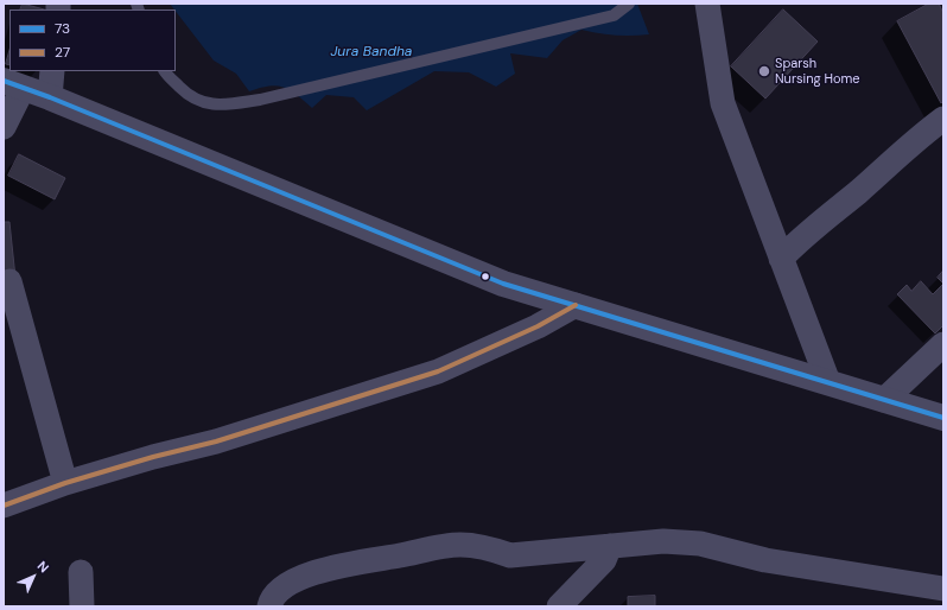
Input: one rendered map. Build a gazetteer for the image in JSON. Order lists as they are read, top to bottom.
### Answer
{
  "water": ["Jura Bandha"],
  "places": ["Sparsh Nursing Home"],
  "lines": ["transit line 73", "transit line 27"],
  "legend": ["73", "27"],
  "north": "top right"
}
